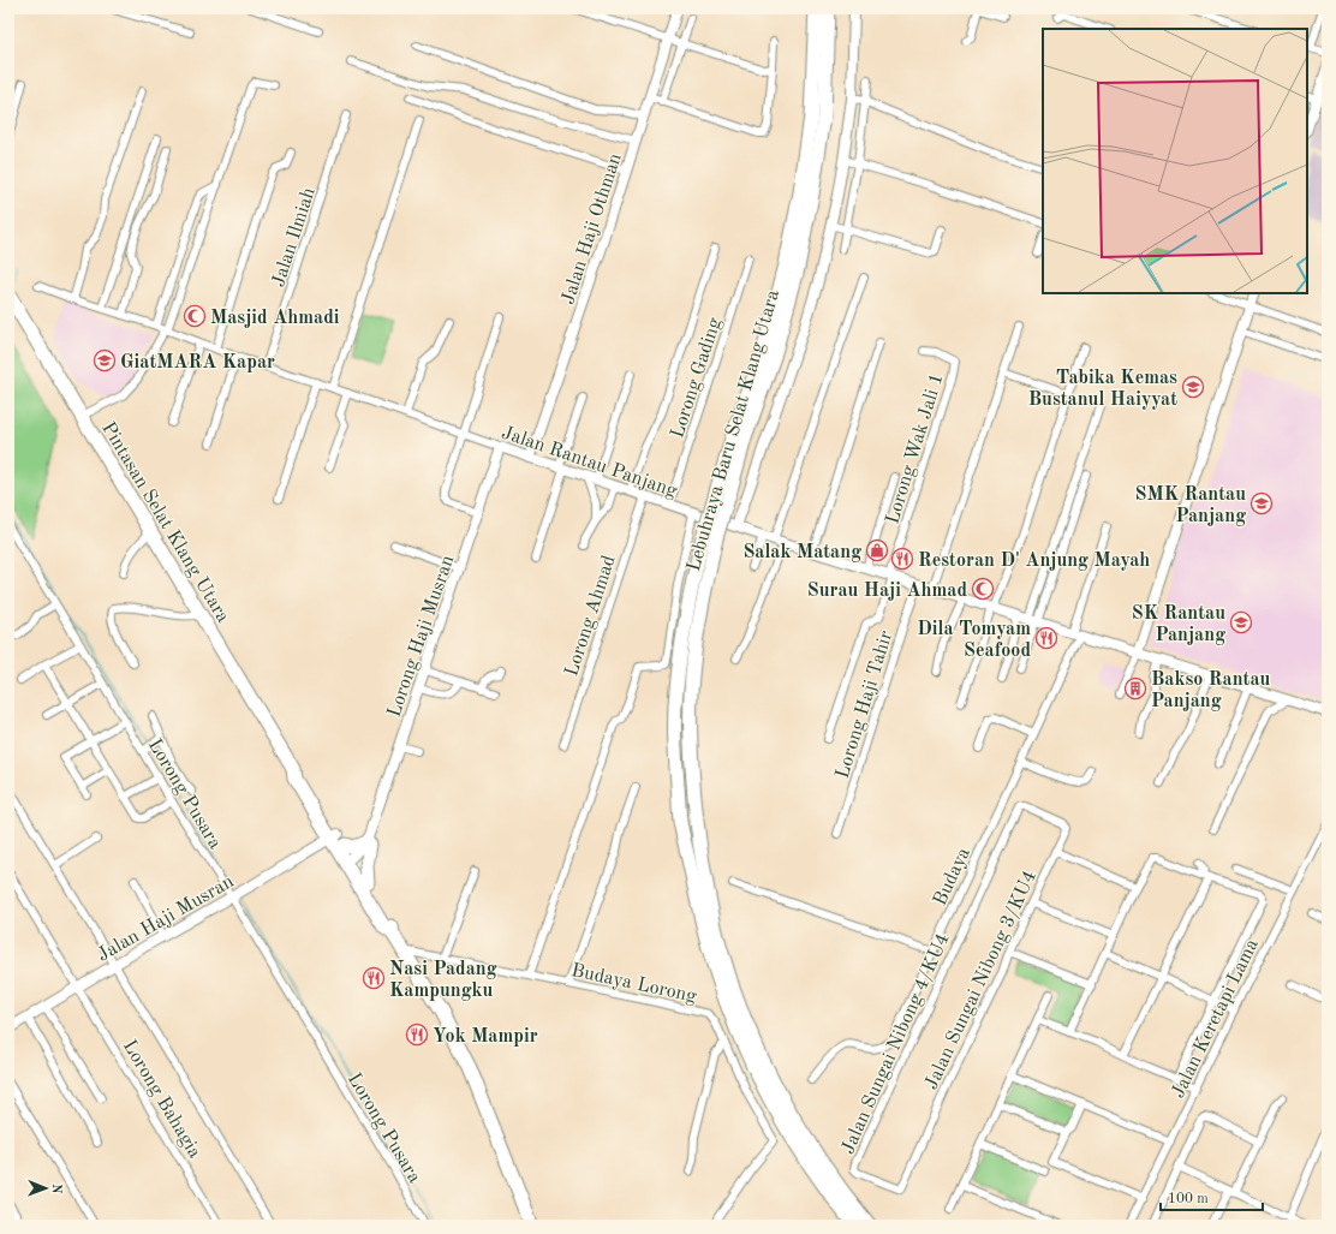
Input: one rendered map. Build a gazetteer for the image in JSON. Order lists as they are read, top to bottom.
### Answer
{
  "streets": {
    "highway": ["Lebuhraya Baru Selat Klang Utara", "Pintasan Selat Klang Utara"],
    "street": [
      "Jalan Haji Othman",
      "Jalan Ilmiah",
      "Lorong Gading",
      "Lorong Wak Jali 1",
      "Jalan Rantau Panjang",
      "Lorong Ahmad",
      "Lorong Haji Musran",
      "Lorong Haji Tahir",
      "Lorong Pusara",
      "Budaya",
      "Jalan Haji Musran",
      "Jalan Sungai Nibong 3/KU4",
      "Budaya Lorong",
      "Jalan Keretapi Lama",
      "Jalan Sungai Nibong 4/KU4",
      "Lorong Bahagia"
    ]
  },
  "crossings": [
    ["Jalan Haji Othman", "Jalan Rantau Panjang"],
    ["Jalan Ilmiah", "Jalan Rantau Panjang"],
    ["Lorong Gading", "Jalan Rantau Panjang"],
    ["Lorong Wak Jali 1", "Jalan Rantau Panjang"],
    ["Jalan Rantau Panjang", "Lorong Ahmad"],
    ["Jalan Rantau Panjang", "Lorong Haji Musran"],
    ["Jalan Rantau Panjang", "Lorong Haji Tahir"],
    ["Jalan Rantau Panjang", "Budaya"],
    ["Pintasan Selat Klang Utara", "Lorong Haji Musran"],
    ["Pintasan Selat Klang Utara", "Jalan Haji Musran"],
    ["Pintasan Selat Klang Utara", "Budaya Lorong"],
    ["Lorong Pusara", "Jalan Haji Musran"],
    ["Jalan Haji Musran", "Lorong Bahagia"],
    ["Jalan Sungai Nibong 3/KU4", "Jalan Sungai Nibong 4/KU4"]
  ],
  "places": {
    "mosque": ["Masjid Ahmadi", "Surau Haji Ahmad"],
    "school or university": [
      "GiatMARA Kapar",
      "Tabika Kemas Bustanul Haiyyat",
      "SMK Rantau Panjang",
      "SK Rantau Panjang"
    ],
    "shop": ["Salak Matang"],
    "restaurant": [
      "Restoran D' Anjung Mayah",
      "Dila Tomyam Seafood",
      "Nasi Padang Kampungku",
      "Yok Mampir"
    ],
    "building": ["Bakso Rantau Panjang"]
  },
  "scale_bar": "100 m",
  "north": "right"
}
